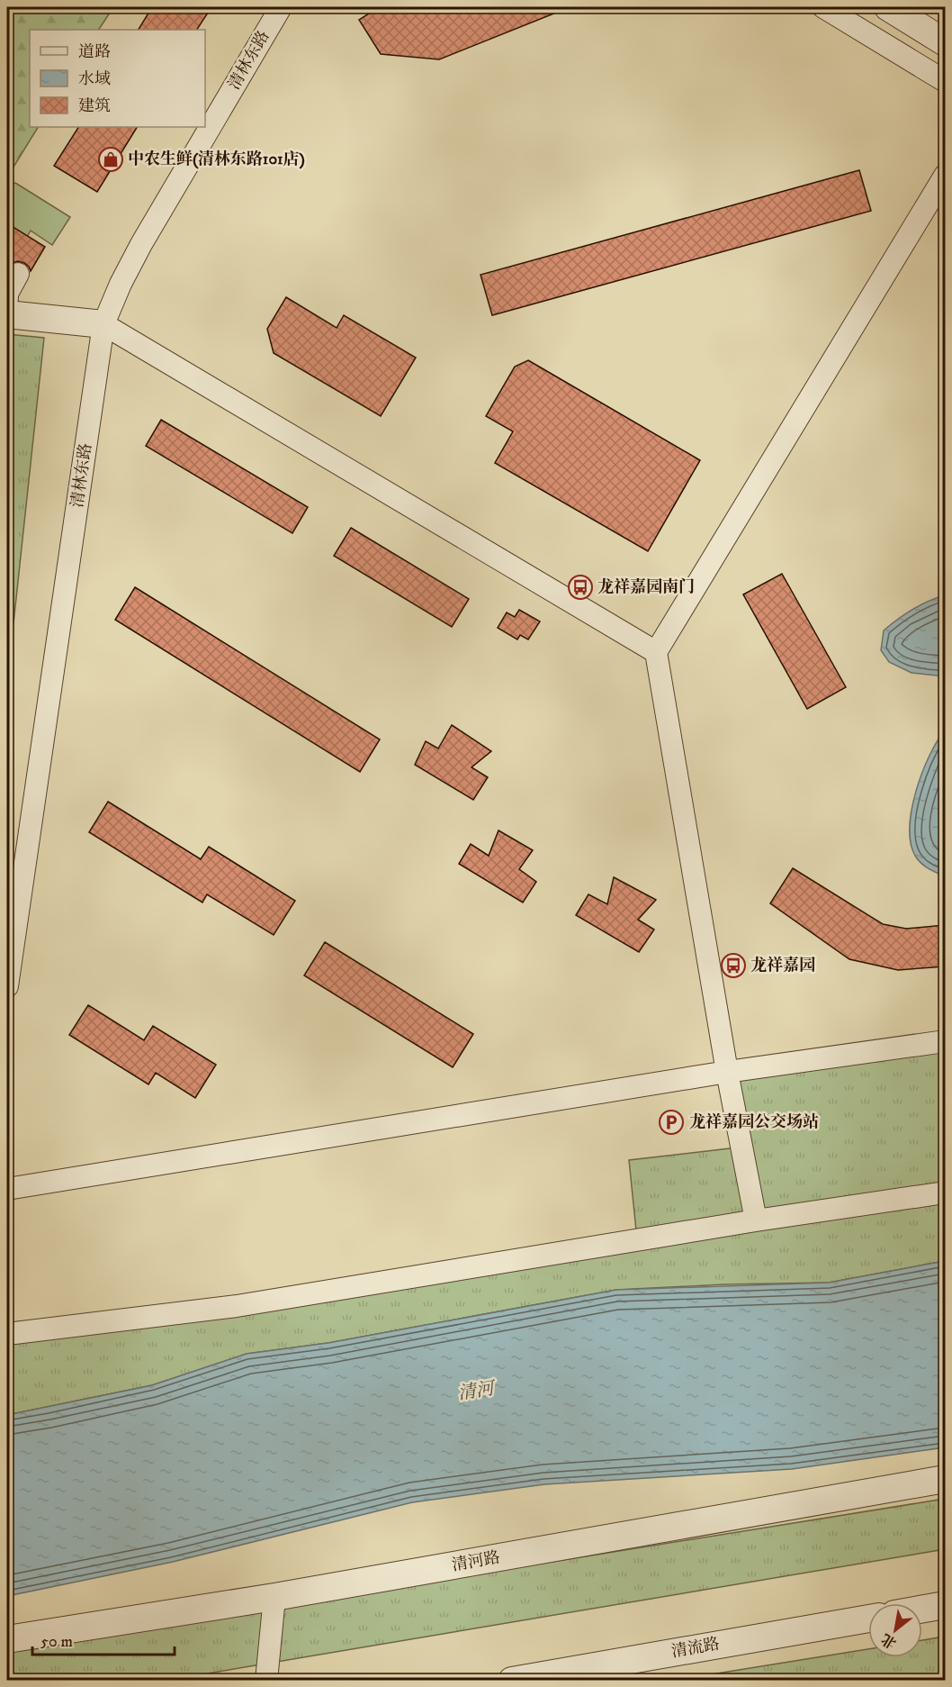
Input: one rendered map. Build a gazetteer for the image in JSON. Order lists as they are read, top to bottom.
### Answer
{
  "streets": {
    "street": ["清林东路", "清河路", "清流路"]
  },
  "water": ["清河"],
  "places": {
    "shop": ["中农生鲜(清林东路101店)"],
    "bus stop": ["龙祥嘉园南门", "龙祥嘉园"],
    "parking": ["龙祥嘉园公交场站"]
  },
  "legend": ["道路", "水域", "建筑"],
  "scale_bar": "50 m",
  "north": "bottom left"
}
